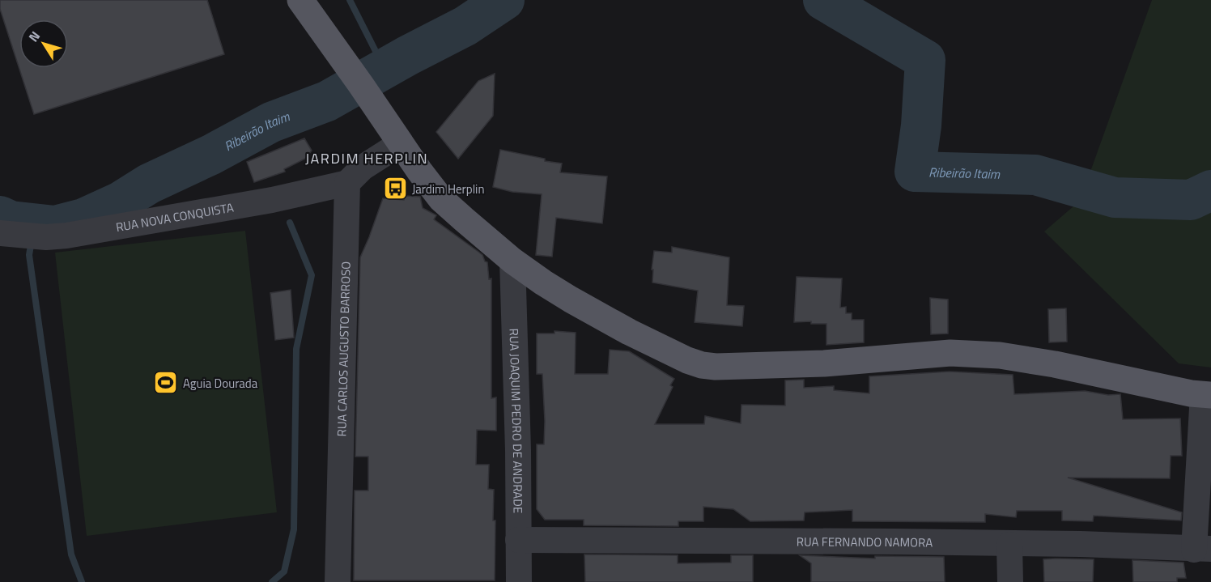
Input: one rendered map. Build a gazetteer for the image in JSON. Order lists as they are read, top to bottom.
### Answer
{
  "streets": {
    "street": [
      "RUA NOVA CONQUISTA",
      "RUA CARLOS AUGUSTO BARROSO",
      "RUA JOAQUIM PEDRO DE ANDRADE",
      "RUA FERNANDO NAMORA"
    ]
  },
  "crossings": [
    ["RUA NOVA CONQUISTA", "RUA CARLOS AUGUSTO BARROSO"],
    ["RUA JOAQUIM PEDRO DE ANDRADE", "RUA FERNANDO NAMORA"]
  ],
  "districts": ["JARDIM HERPLIN"],
  "water": ["Ribeirão Itaim"],
  "places": {
    "bus stop": ["Jardim Herplin"],
    "sports": ["Aguia Dourada"]
  },
  "north": "top left"
}
